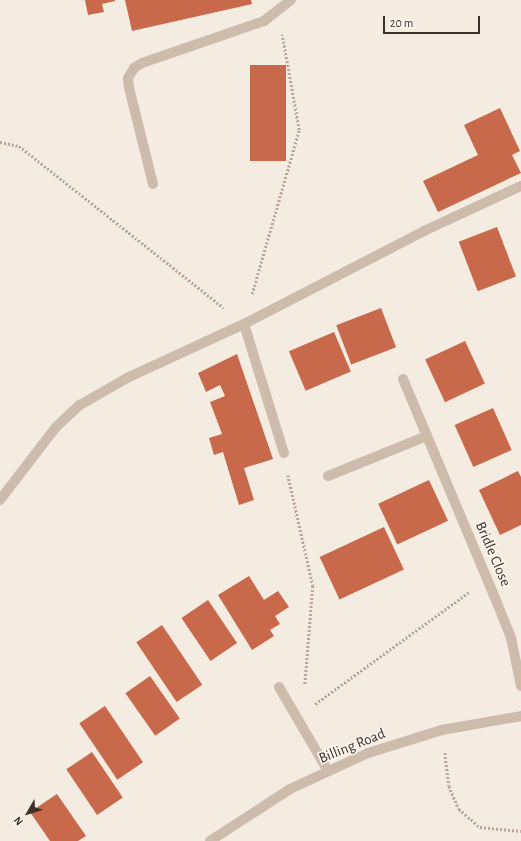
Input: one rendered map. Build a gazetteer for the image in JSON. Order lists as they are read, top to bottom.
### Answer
{
  "streets": {
    "street": ["Bridle Close", "Billing Road"]
  },
  "scale_bar": "20 m",
  "north": "bottom left"
}
